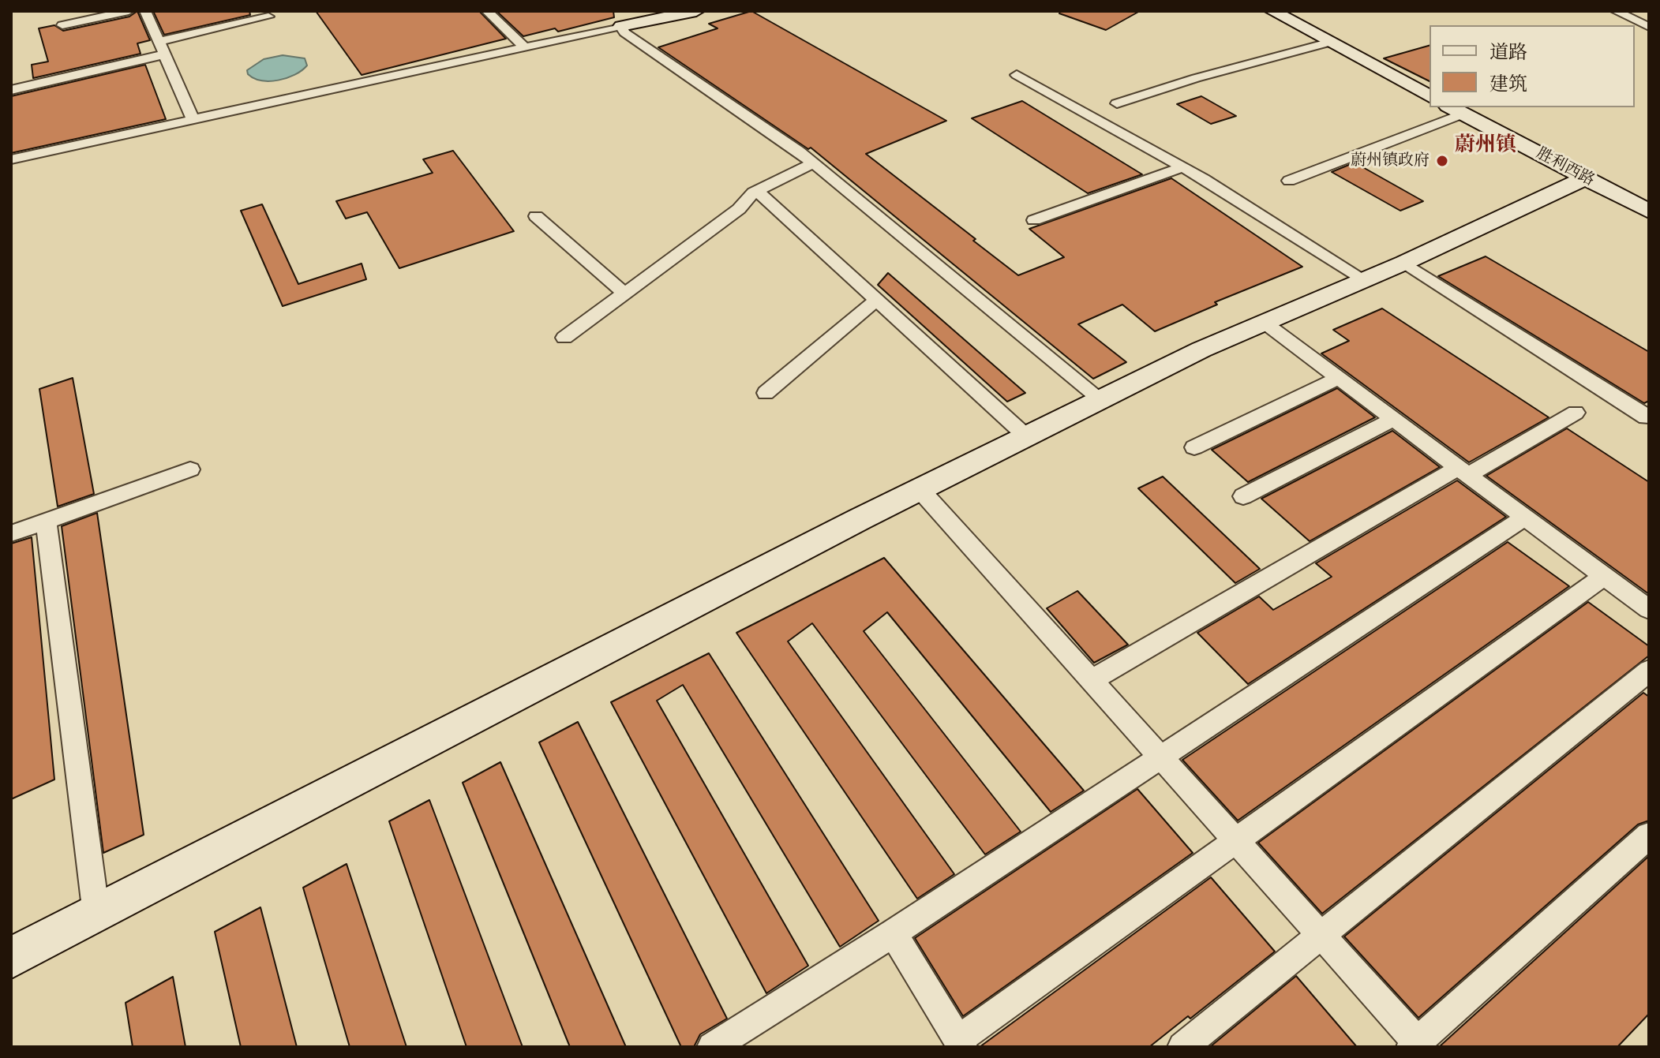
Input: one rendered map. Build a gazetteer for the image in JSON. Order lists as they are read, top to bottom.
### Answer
{
  "streets": {
    "street": ["胜利西路"]
  },
  "districts": ["蔚州镇"],
  "places": ["蔚州镇政府"],
  "legend": ["道路", "建筑"]
}
